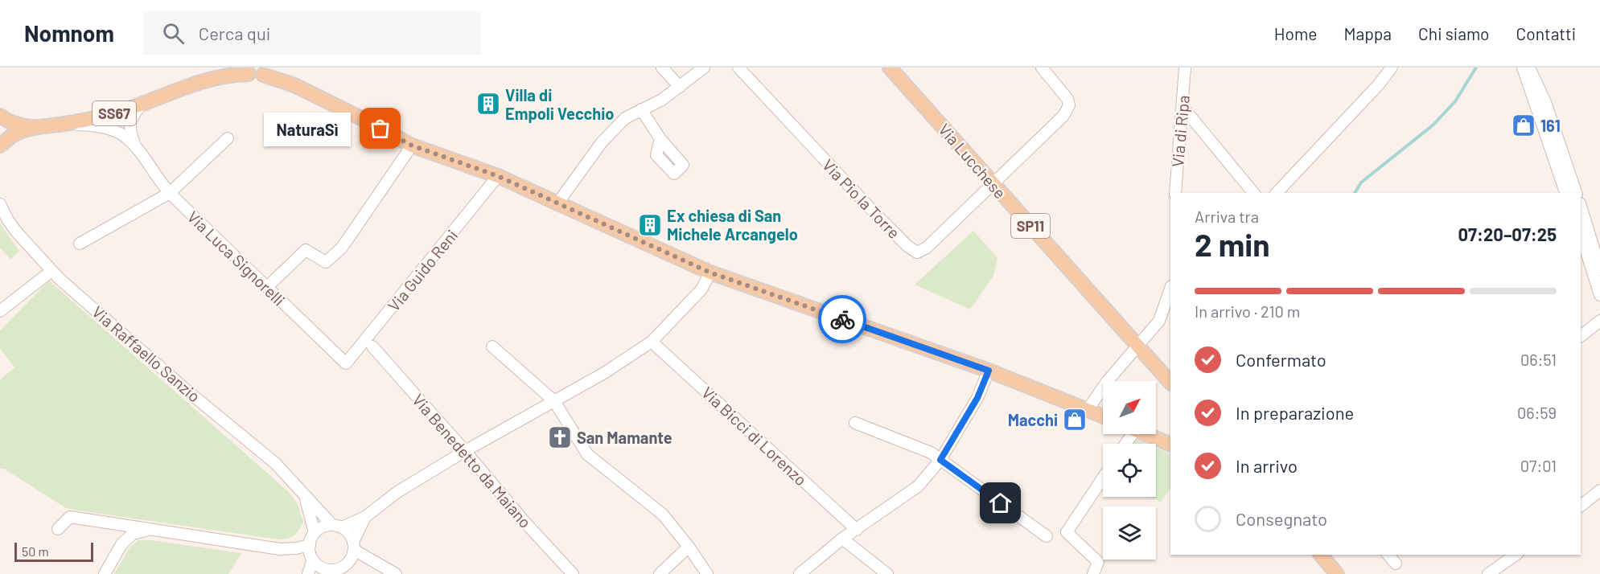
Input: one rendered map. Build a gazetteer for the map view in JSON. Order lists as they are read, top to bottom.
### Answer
{
  "streets": {
    "main road": ["SS67", "Via Lucchese", "SP11"],
    "street": [
      "Via di Ripa",
      "Via Pio la Torre",
      "Via Luca Signorelli",
      "Via Guido Reni",
      "Via Raffaello Sanzio",
      "Via Bicci di Lorenzo",
      "Via Benedetto da Maiano"
    ]
  },
  "crossings": [
    ["Via Lucchese", "Via Pio la Torre"],
    ["Via Luca Signorelli", "Via Guido Reni"]
  ],
  "places": {
    "building": ["Villa di Empoli Vecchio", "Ex chiesa di San Michele Arcangelo"],
    "shop": ["161", "Macchi"],
    "other": ["NaturaSì"],
    "church": ["San Mamante"]
  },
  "scale_bar": "50 m",
  "north": "top right",
  "page": {
    "header": "Nomnom",
    "search": "Cerca qui",
    "nav": [
      "Home",
      "Mappa",
      "Chi siamo",
      "Contatti"
    ],
    "bubble": "NaturaSì",
    "heading": ["2 min", "Arriva tra", "07:20–07:25"],
    "bar": "In arrivo · 210 m",
    "list": [
      ["Confermato", "06:51"],
      ["In preparazione", "06:59"],
      ["In arrivo", "07:01"],
      "Consegnato"
    ],
    "scale": "50 m"
  }
}
